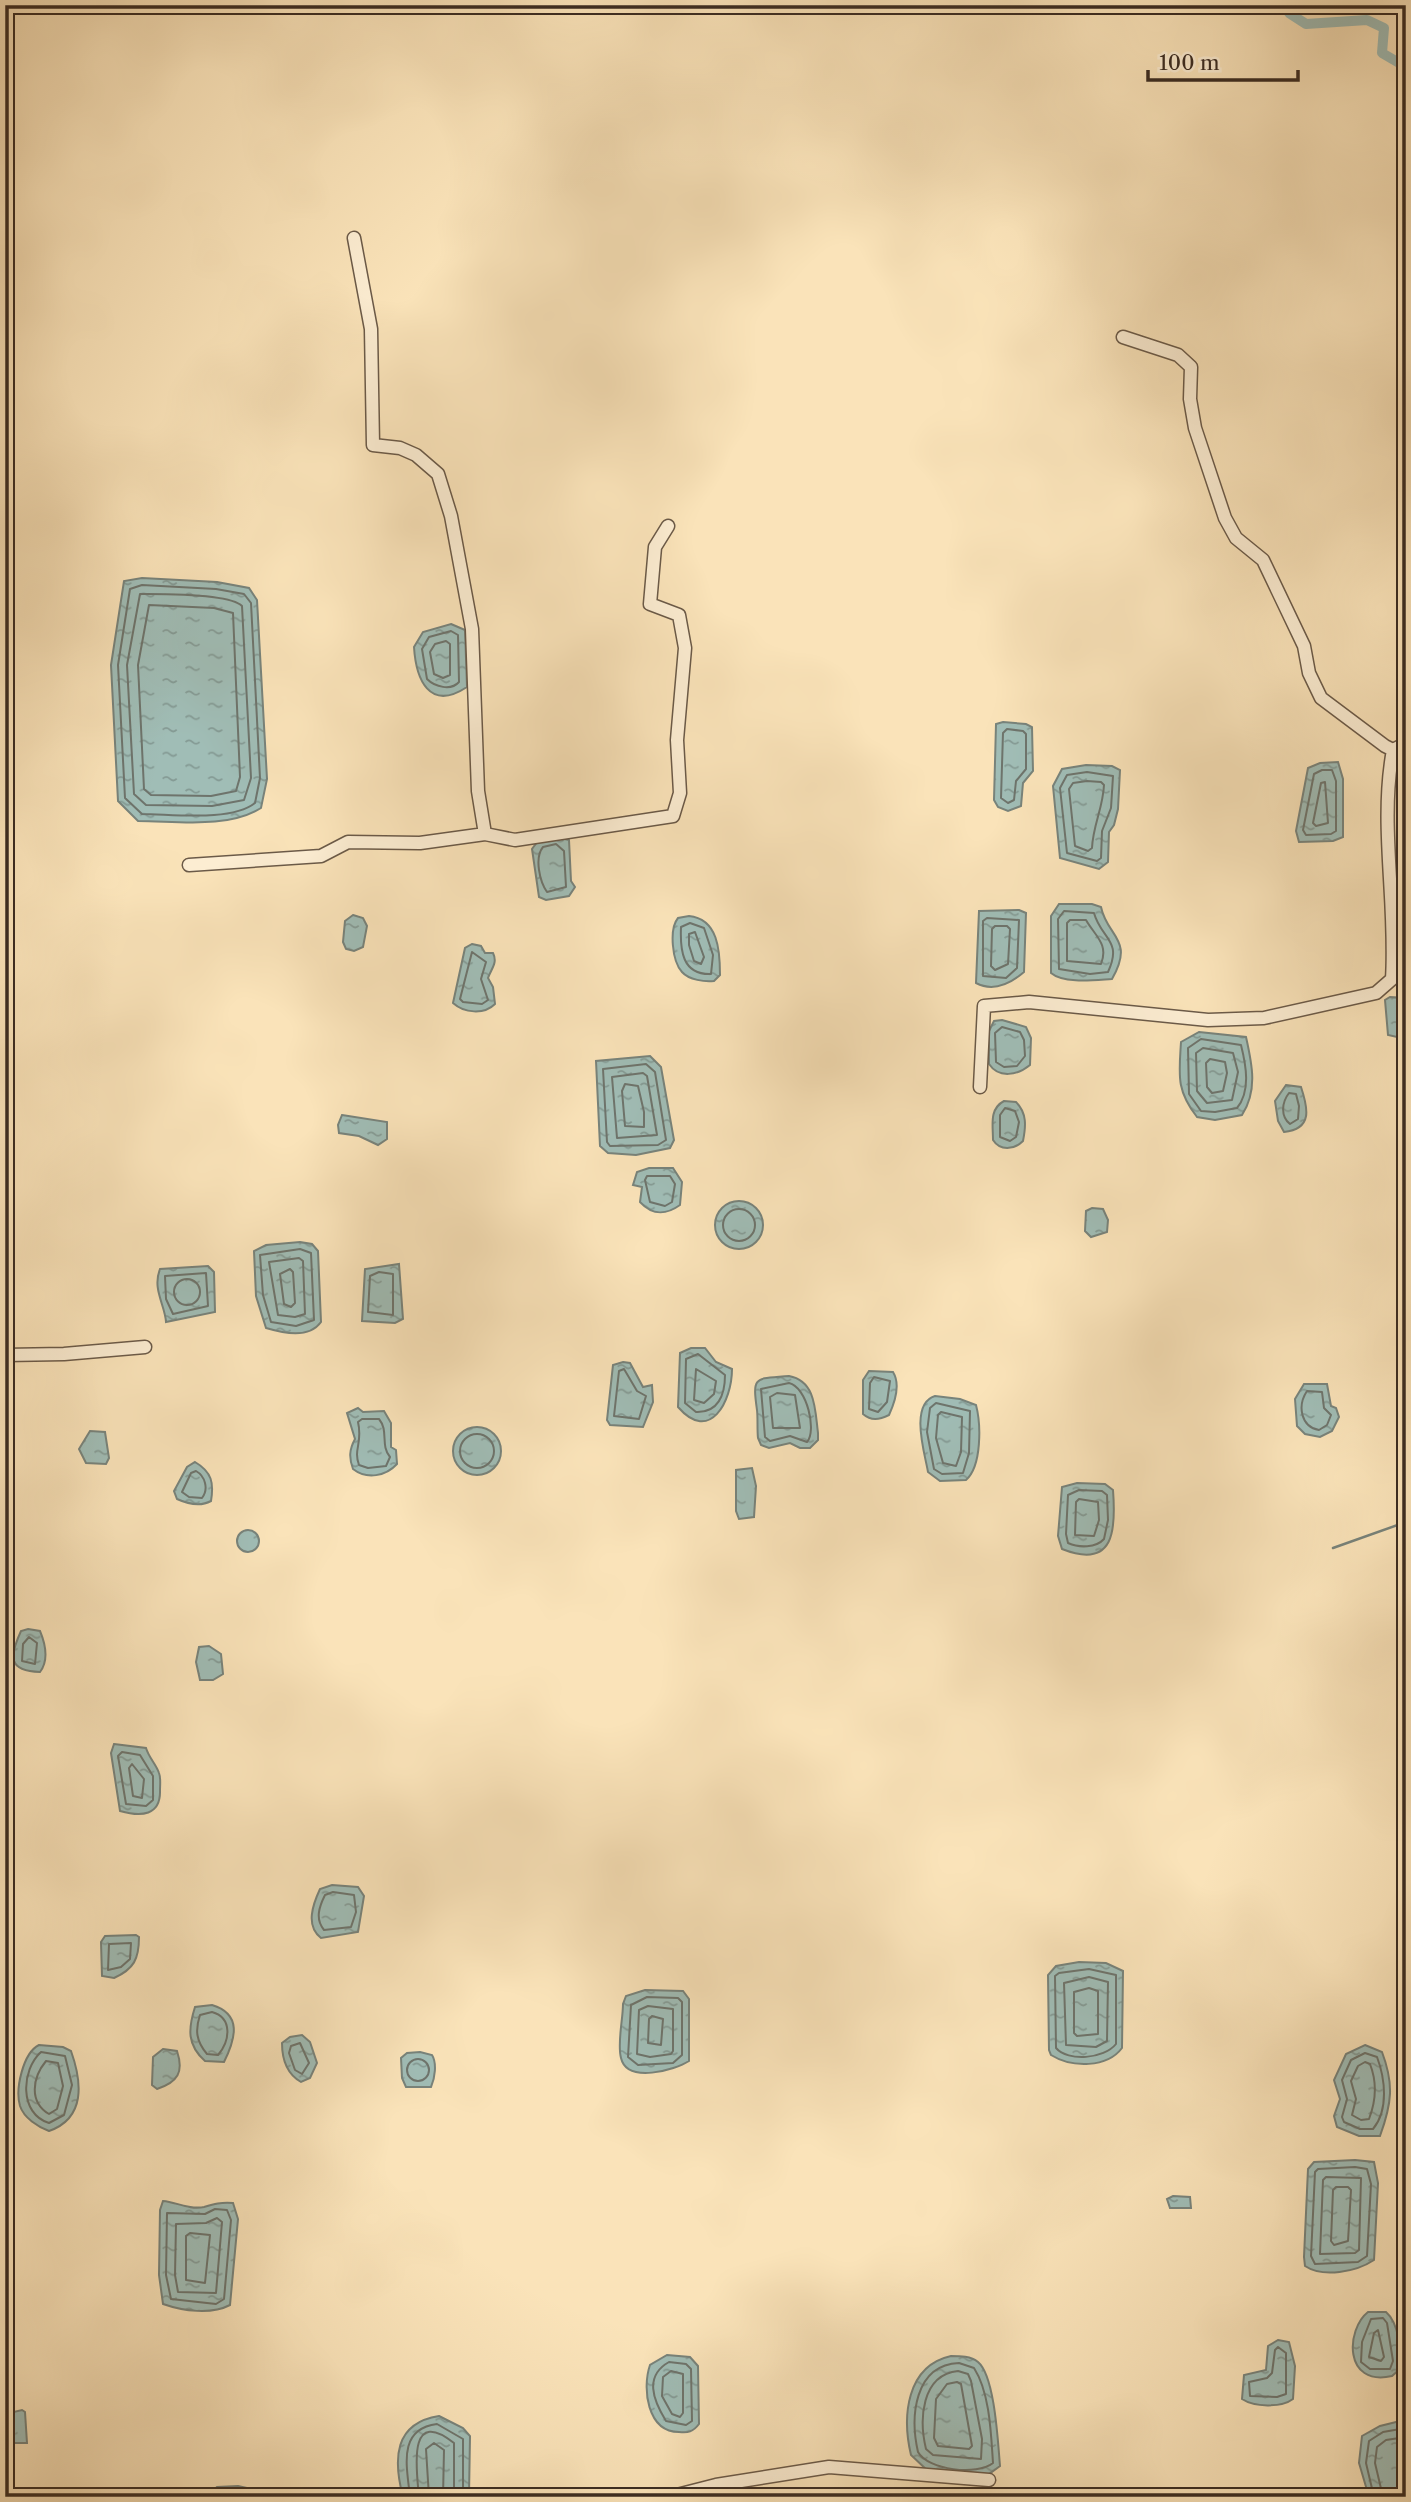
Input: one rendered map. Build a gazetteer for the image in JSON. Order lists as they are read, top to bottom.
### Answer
{
  "scale_bar": "100 m"
}
